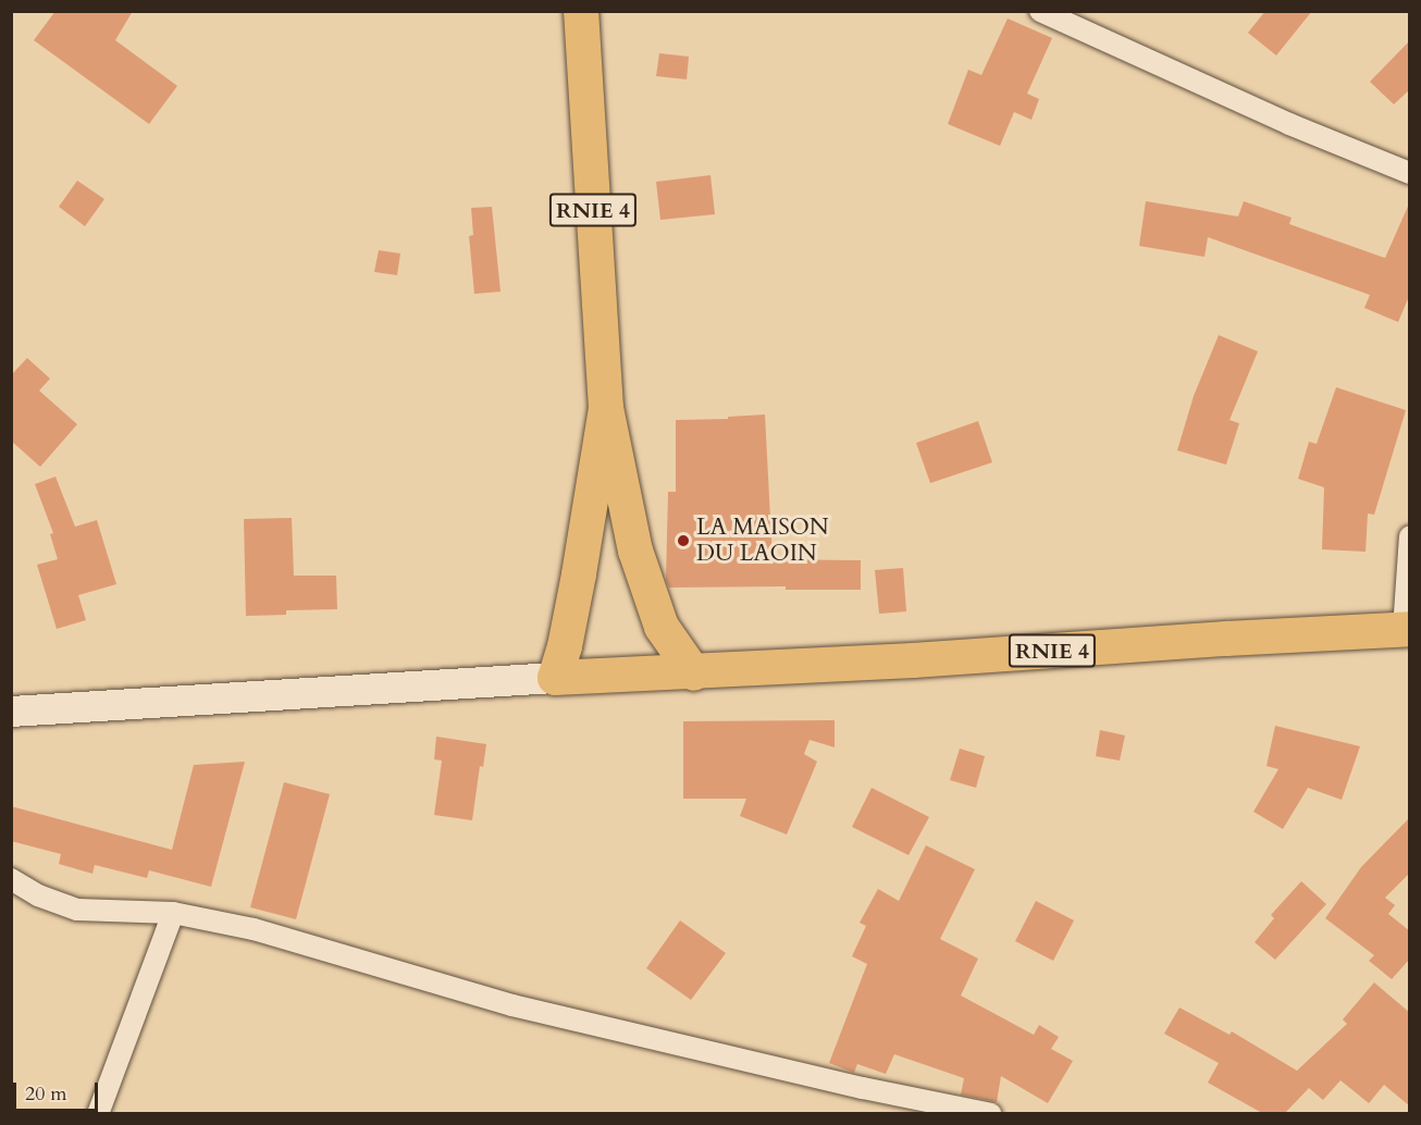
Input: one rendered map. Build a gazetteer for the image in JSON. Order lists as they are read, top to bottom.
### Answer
{
  "streets": {
    "main road": ["RNIE 4"]
  },
  "places": ["LA MAISON DU LAOIN"],
  "scale_bar": "20 m"
}
